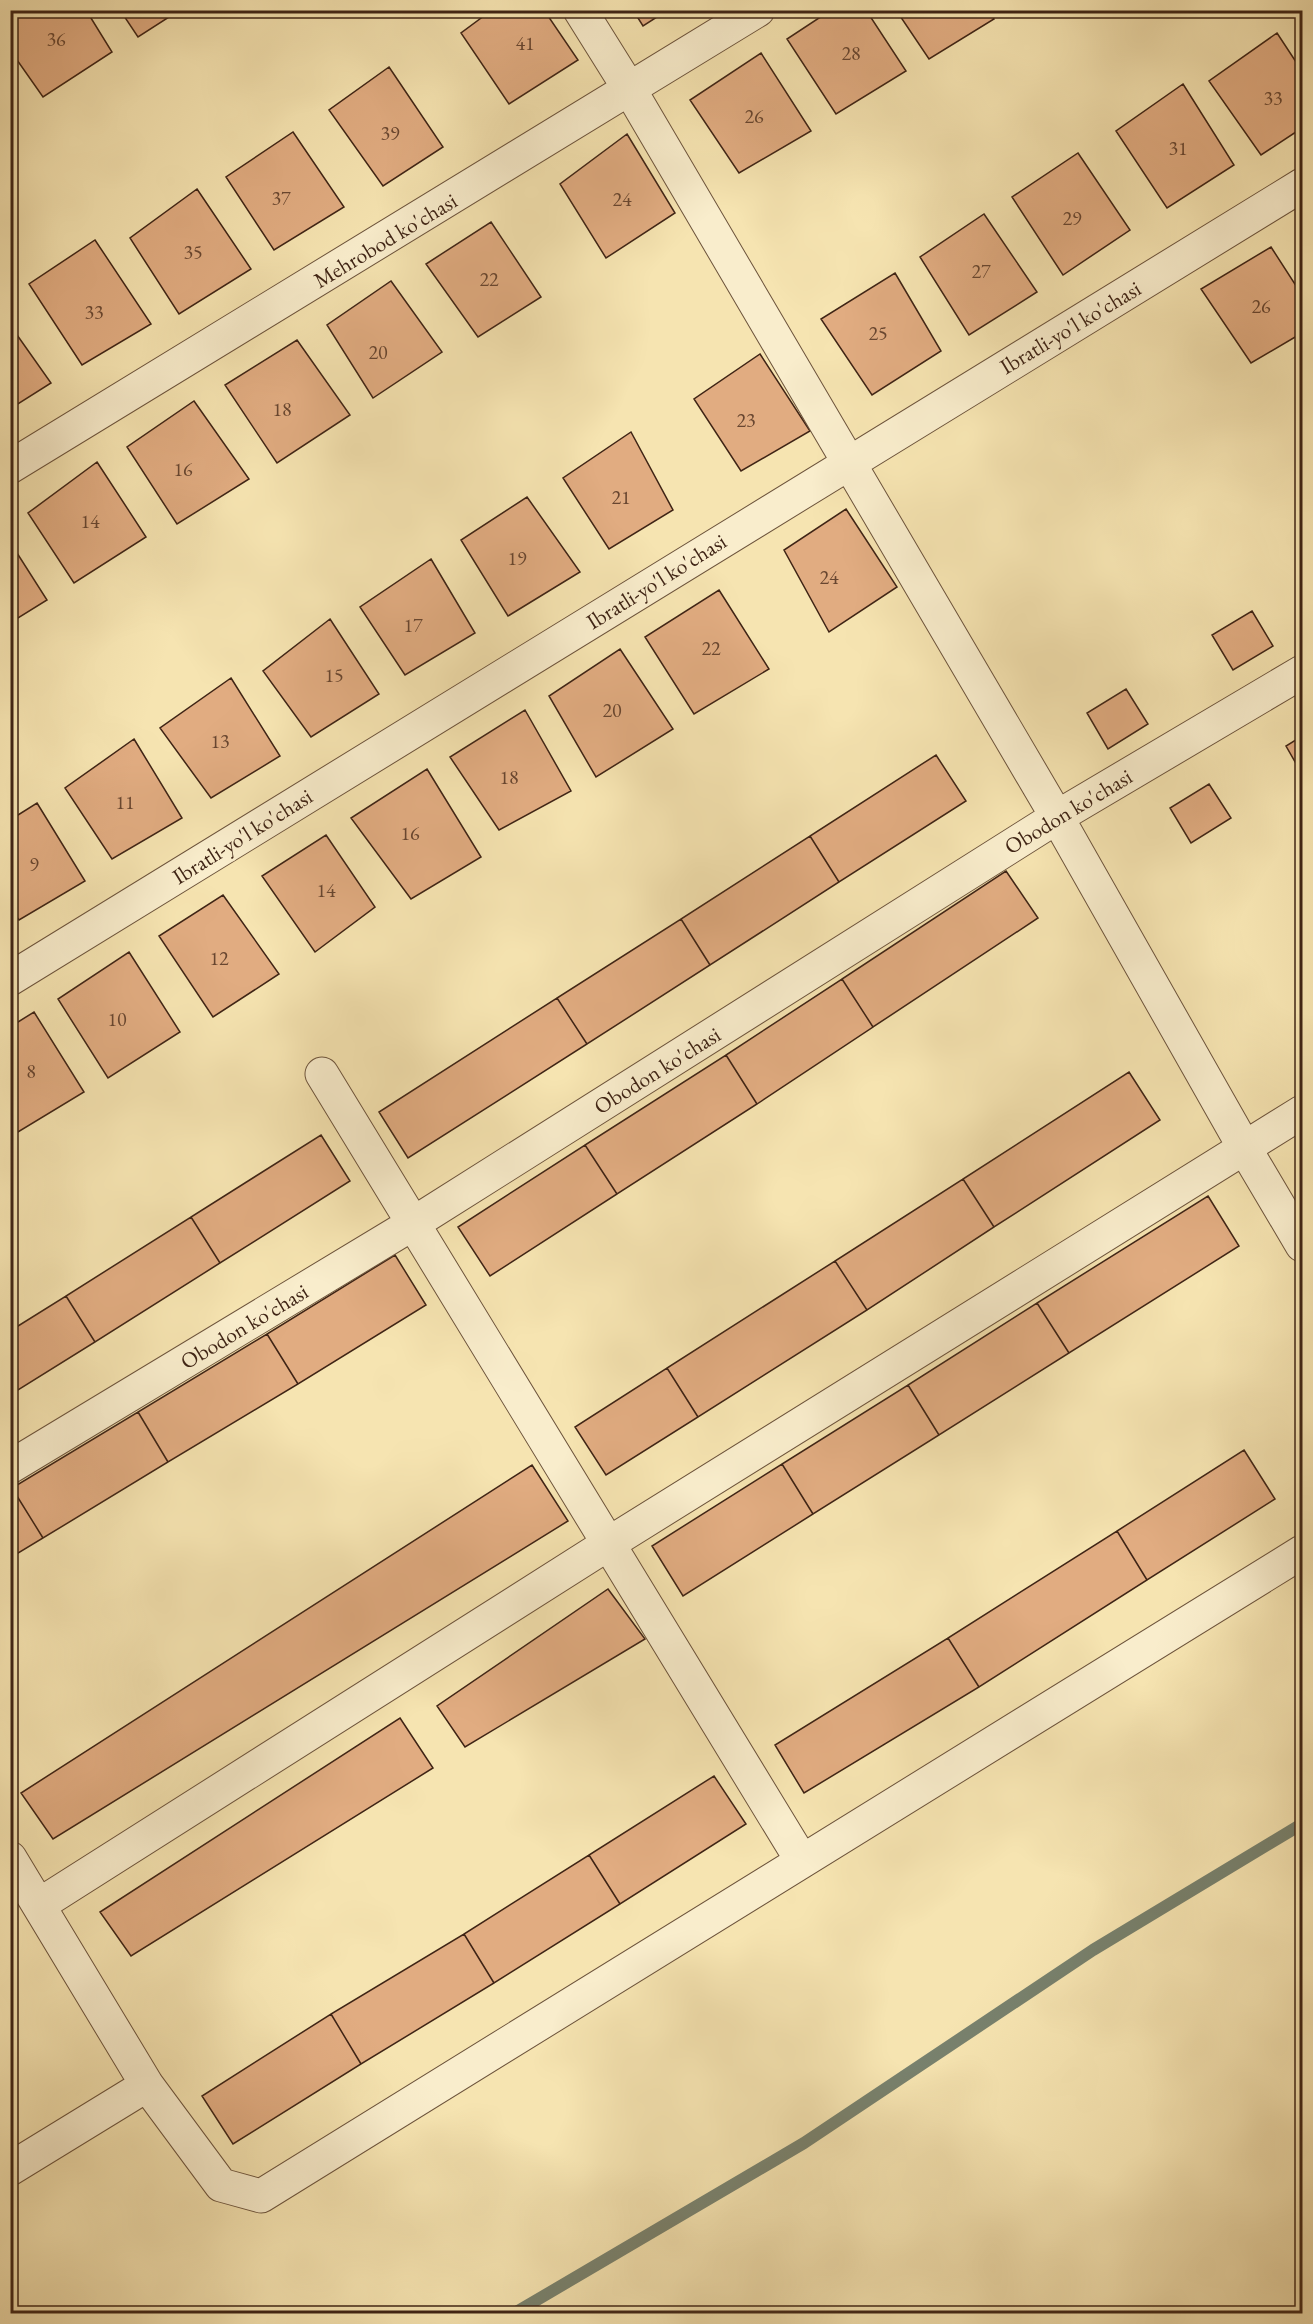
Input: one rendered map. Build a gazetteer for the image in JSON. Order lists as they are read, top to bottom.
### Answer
{
  "streets": {
    "street": ["Mehrobod ko'chasi", "Ibratli-yo'l ko'chasi", "Obodon ko'chasi"]
  },
  "house_numbers": [
    "36",
    "41",
    "28",
    "33",
    "26",
    "39",
    "31",
    "37",
    "24",
    "29",
    "35",
    "27",
    "22",
    "26",
    "33",
    "25",
    "20",
    "18",
    "23",
    "16",
    "21",
    "14",
    "19",
    "24",
    "17",
    "22",
    "15",
    "20",
    "13",
    "18",
    "11",
    "16",
    "9",
    "14",
    "12",
    "10",
    "8"
  ]
}
